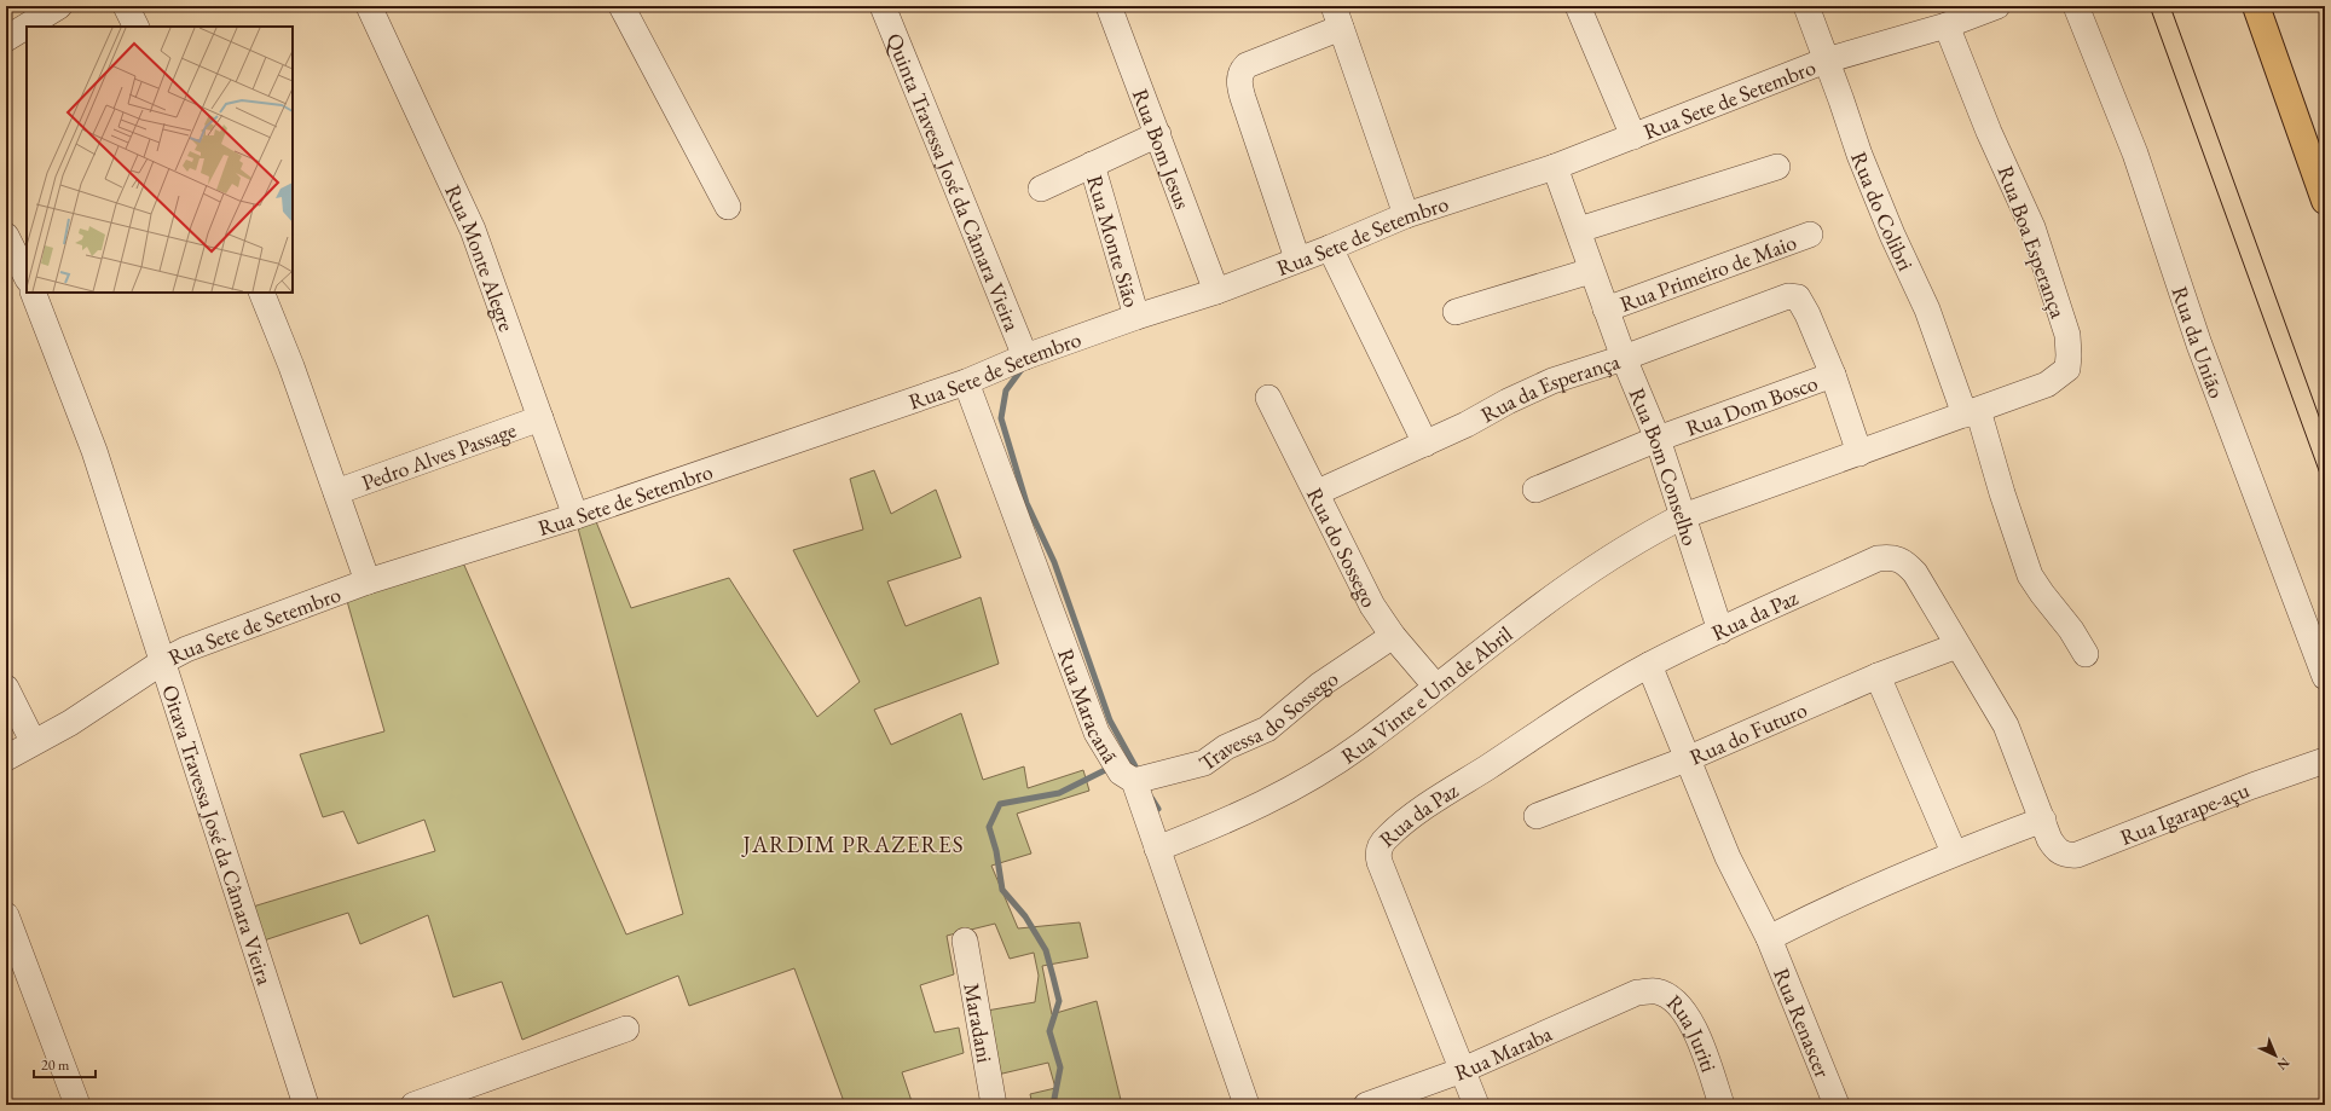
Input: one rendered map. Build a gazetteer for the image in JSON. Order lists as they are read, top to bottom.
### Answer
{
  "streets": {
    "street": [
      "Rua Sete de Setembro",
      "Rua Bom Jesus",
      "Quinta Travessa José da Câmara Vieira",
      "Rua do Colibri",
      "Rua Monte Sião",
      "Rua Boa Esperança",
      "Rua Monte Alegre",
      "Rua Primeiro de Maio",
      "Rua da União",
      "Rua da Esperança",
      "Rua Dom Bosco",
      "Pedro Alves Passage",
      "Rua Bom Conselho",
      "Rua do Sossego",
      "Rua da Paz",
      "Rua Vinte e Um de Abril",
      "Rua Maracanã",
      "Travessa do Sossego",
      "Rua do Futuro",
      "Rua Igarape-açu",
      "Oitava Travessa José da Câmara Vieira",
      "Rua Renascer",
      "Maradani",
      "Rua Juriti",
      "Rua Maraba"
    ]
  },
  "crossings": [
    ["Rua Sete de Setembro", "Rua Bom Jesus"],
    ["Rua Sete de Setembro", "Quinta Travessa José da Câmara Vieira"],
    ["Rua Sete de Setembro", "Rua do Colibri"],
    ["Rua Sete de Setembro", "Rua Monte Sião"],
    ["Rua Sete de Setembro", "Rua Boa Esperança"],
    ["Rua Sete de Setembro", "Rua Monte Alegre"],
    ["Rua Sete de Setembro", "Rua Bom Conselho"],
    ["Rua Sete de Setembro", "Rua Maracanã"],
    ["Rua Sete de Setembro", "Oitava Travessa José da Câmara Vieira"],
    ["Rua Bom Jesus", "Rua Monte Sião"],
    ["Rua do Colibri", "Rua Boa Esperança"],
    ["Rua Monte Alegre", "Pedro Alves Passage"],
    ["Rua Primeiro de Maio", "Rua Bom Conselho"],
    ["Rua da Esperança", "Rua Dom Bosco"],
    ["Rua da Esperança", "Rua Bom Conselho"],
    ["Rua da Esperança", "Rua do Sossego"],
    ["Rua Dom Bosco", "Rua Bom Conselho"],
    ["Rua Bom Conselho", "Rua da Paz"],
    ["Rua Bom Conselho", "Rua Vinte e Um de Abril"],
    ["Rua do Sossego", "Rua Vinte e Um de Abril"],
    ["Rua do Sossego", "Travessa do Sossego"],
    ["Rua da Paz", "Rua do Futuro"],
    ["Rua da Paz", "Rua Igarape-açu"],
    ["Rua da Paz", "Rua Renascer"],
    ["Rua da Paz", "Rua Maraba"],
    ["Rua Vinte e Um de Abril", "Rua Maracanã"],
    ["Rua Maracanã", "Travessa do Sossego"],
    ["Rua do Futuro", "Rua Renascer"],
    ["Rua Juriti", "Rua Maraba"]
  ],
  "districts": ["JARDIM PRAZERES"],
  "scale_bar": "20 m",
  "north": "bottom right"
}
